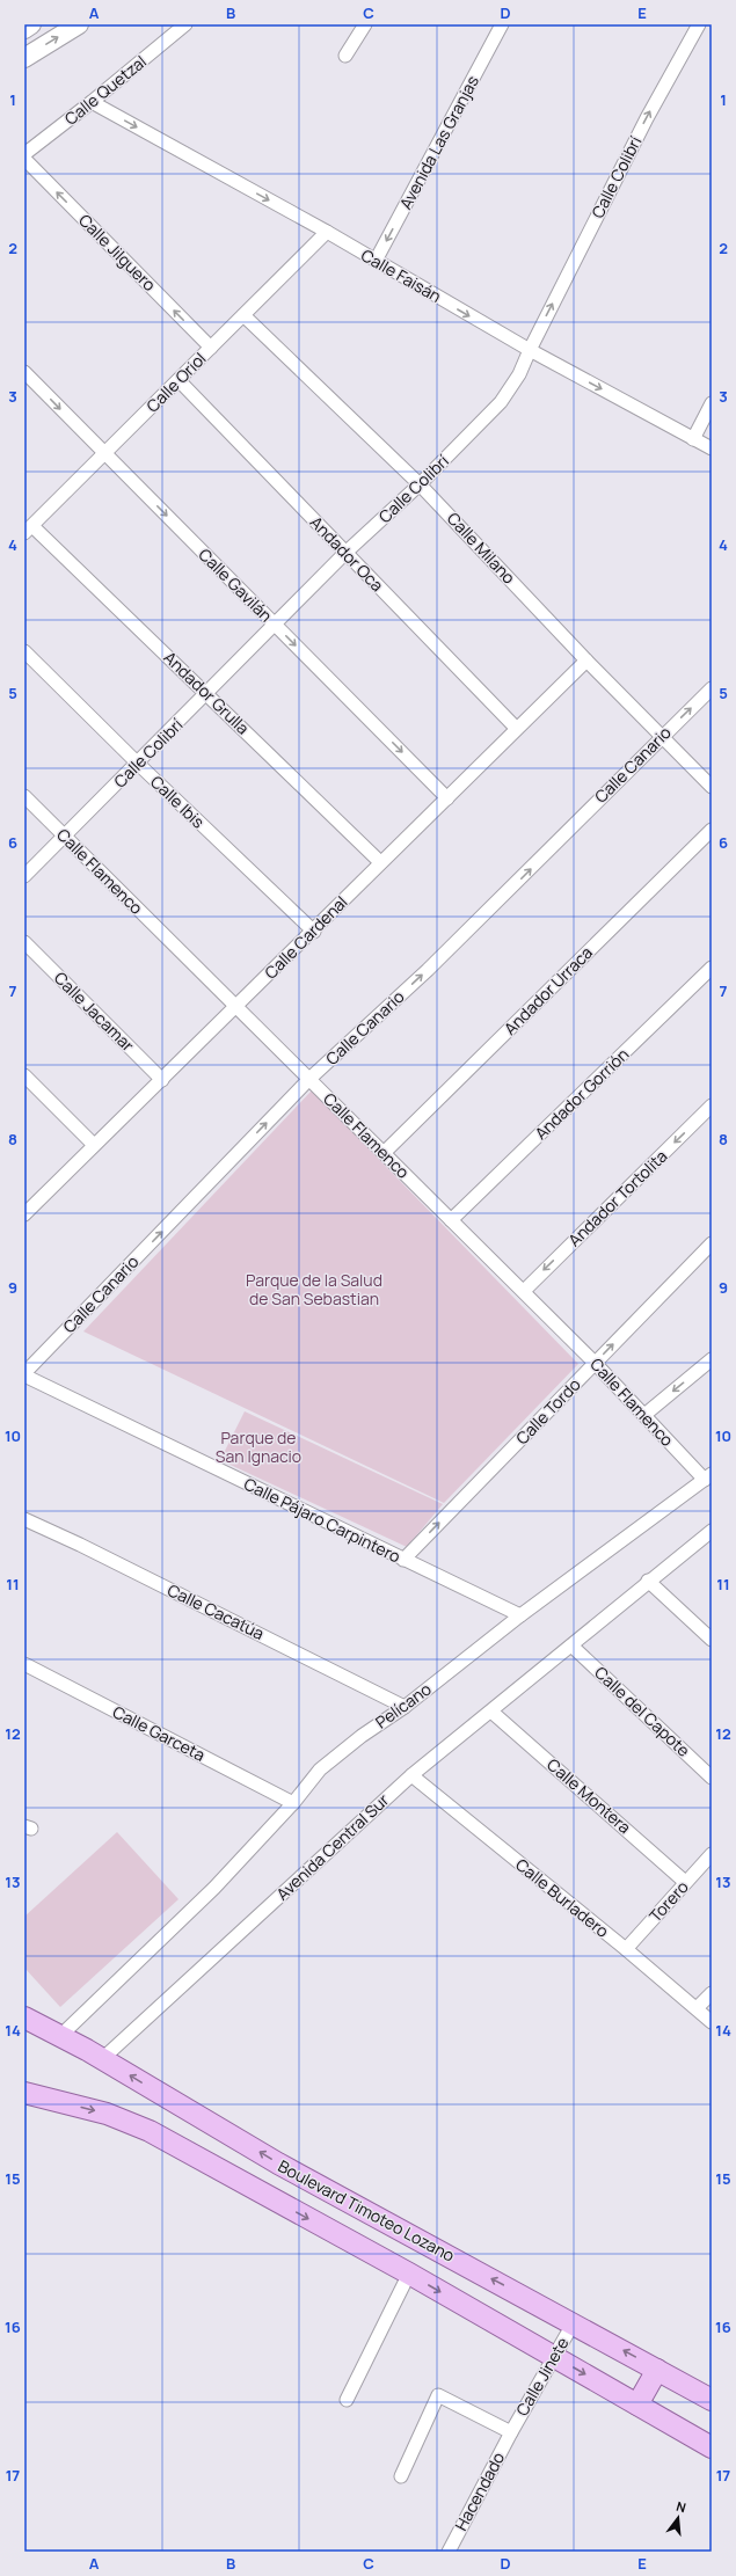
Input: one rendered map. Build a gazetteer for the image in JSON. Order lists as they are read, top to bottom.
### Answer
{
  "streets": {
    "main road": ["Boulevard Timoteo Lozano"],
    "street": [
      "Calle Quetzal",
      "Avenida Las Granjas",
      "Calle Colibrí",
      "Calle Jilguero",
      "Calle Faisán",
      "Calle Oriol",
      "Calle Milano",
      "Andador Oca",
      "Calle Gavilán",
      "Andador Grulla",
      "Calle Canario",
      "Calle Ibis",
      "Calle Flamenco",
      "Calle Cardenal",
      "Andador Urraca",
      "Calle Jacamar",
      "Andador Gorrión",
      "Andador Tortolita",
      "Calle Tordo",
      "Calle Pájaro Carpintero",
      "Calle Cacatúa",
      "Pelícano",
      "Calle del Capote",
      "Calle Garceta",
      "Calle Montera",
      "Avenida Central Sur",
      "Calle Burladero",
      "Torero",
      "Calle Jinete",
      "Hacendado"
    ]
  },
  "crossings": [
    ["Calle Quetzal", "Calle Faisán"],
    ["Avenida Las Granjas", "Calle Faisán"],
    ["Calle Colibrí", "Calle Faisán"],
    ["Calle Colibrí", "Calle Milano"],
    ["Calle Colibrí", "Andador Oca"],
    ["Calle Colibrí", "Calle Gavilán"],
    ["Calle Colibrí", "Andador Grulla"],
    ["Calle Colibrí", "Calle Ibis"],
    ["Calle Colibrí", "Calle Flamenco"],
    ["Calle Jilguero", "Calle Oriol"],
    ["Calle Faisán", "Calle Oriol"],
    ["Calle Oriol", "Calle Milano"],
    ["Calle Oriol", "Andador Oca"],
    ["Calle Oriol", "Calle Gavilán"],
    ["Calle Oriol", "Andador Grulla"],
    ["Calle Milano", "Calle Canario"],
    ["Calle Milano", "Calle Cardenal"],
    ["Andador Oca", "Calle Cardenal"],
    ["Calle Gavilán", "Calle Cardenal"],
    ["Andador Grulla", "Calle Cardenal"],
    ["Calle Canario", "Calle Flamenco"],
    ["Calle Canario", "Calle Pájaro Carpintero"],
    ["Calle Ibis", "Calle Cardenal"],
    ["Calle Flamenco", "Calle Cardenal"],
    ["Calle Flamenco", "Andador Urraca"],
    ["Calle Flamenco", "Andador Gorrión"],
    ["Calle Flamenco", "Andador Tortolita"],
    ["Calle Flamenco", "Calle Tordo"],
    ["Calle Flamenco", "Pelícano"],
    ["Calle Cardenal", "Calle Jacamar"],
    ["Calle Tordo", "Calle Pájaro Carpintero"],
    ["Calle Pájaro Carpintero", "Pelícano"],
    ["Calle Cacatúa", "Pelícano"],
    ["Pelícano", "Calle Garceta"],
    ["Pelícano", "Boulevard Timoteo Lozano"],
    ["Calle del Capote", "Avenida Central Sur"],
    ["Calle Montera", "Avenida Central Sur"],
    ["Calle Montera", "Torero"],
    ["Avenida Central Sur", "Calle Burladero"],
    ["Avenida Central Sur", "Boulevard Timoteo Lozano"],
    ["Calle Burladero", "Torero"],
    ["Boulevard Timoteo Lozano", "Calle Jinete"],
    ["Calle Jinete", "Hacendado"]
  ],
  "one_way": [
    "Avenida Las Granjas",
    "Calle Jilguero",
    "Calle Faisán",
    "Calle Gavilán",
    "Calle Canario",
    "Andador Tortolita",
    "Calle Tordo"
  ],
  "parks": ["Parque de la Salud de San Sebastian", "Parque de San Ignacio"],
  "north": "top",
  "grid": {
    "columns": [
      "A",
      "B",
      "C",
      "D",
      "E"
    ],
    "rows": [
      "1",
      "2",
      "3",
      "4",
      "5",
      "6",
      "7",
      "8",
      "9",
      "10",
      "11",
      "12",
      "13",
      "14",
      "15",
      "16",
      "17"
    ]
  }
}
